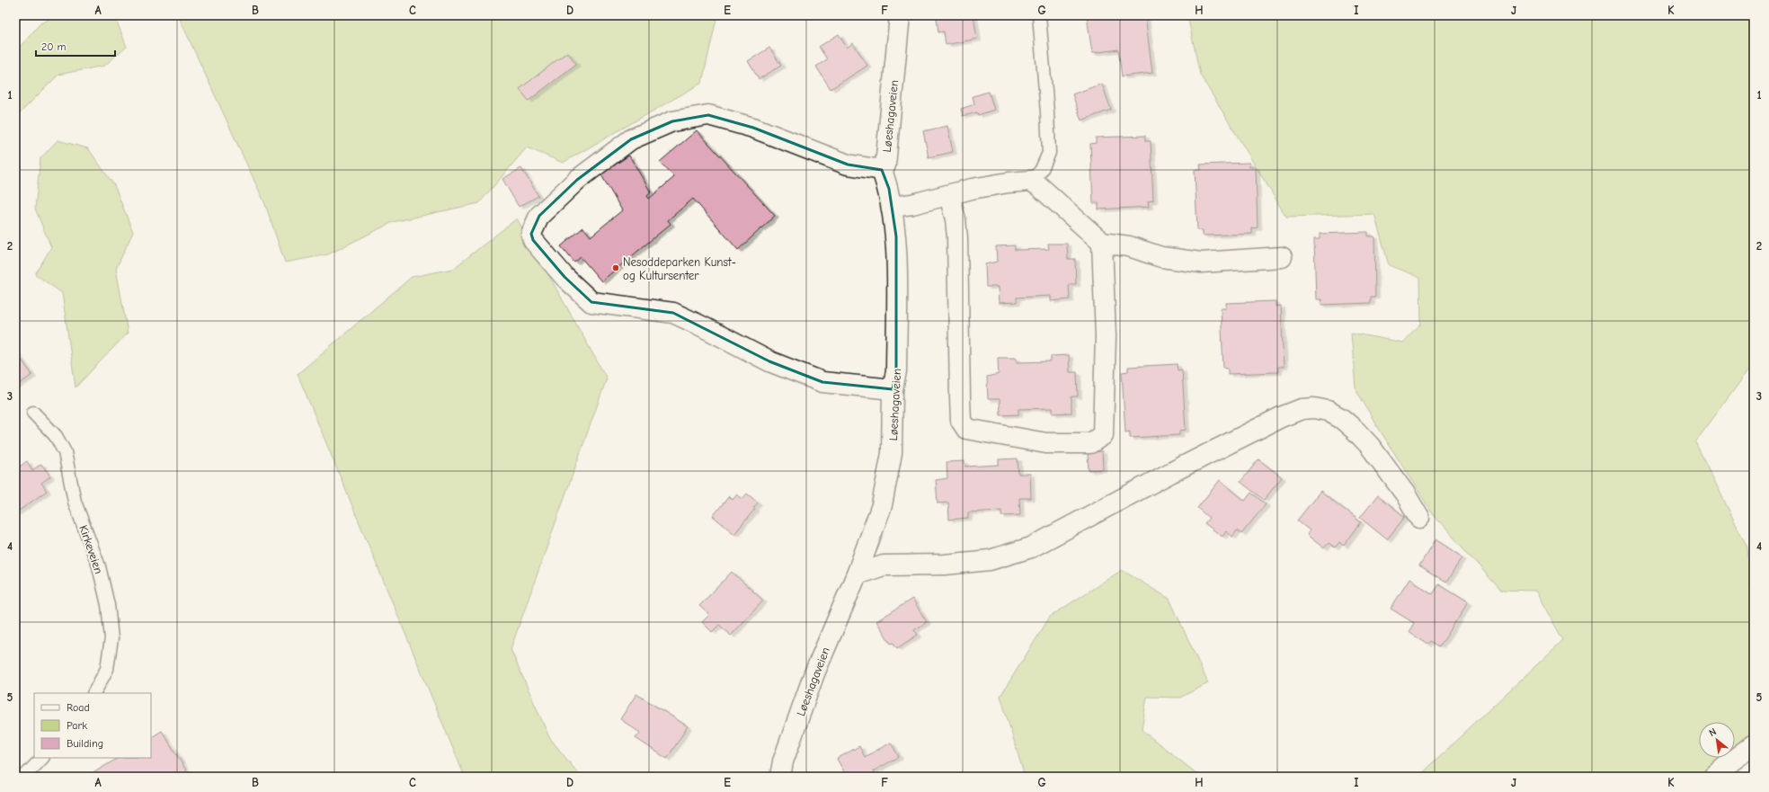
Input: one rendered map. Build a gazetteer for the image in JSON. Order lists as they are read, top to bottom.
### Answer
{
  "streets": {
    "street": ["Løeshagaveien"],
    "lane": ["Kirkeveien"]
  },
  "places": ["Nesoddeparken Kunst- og Kultursenter"],
  "legend": ["Road", "Park", "Building"],
  "scale_bar": "20 m",
  "north": "top left",
  "grid": {
    "columns": [
      "A",
      "B",
      "C",
      "D",
      "E",
      "F",
      "G",
      "H",
      "I",
      "J",
      "K"
    ],
    "rows": [
      "1",
      "2",
      "3",
      "4",
      "5"
    ]
  }
}
